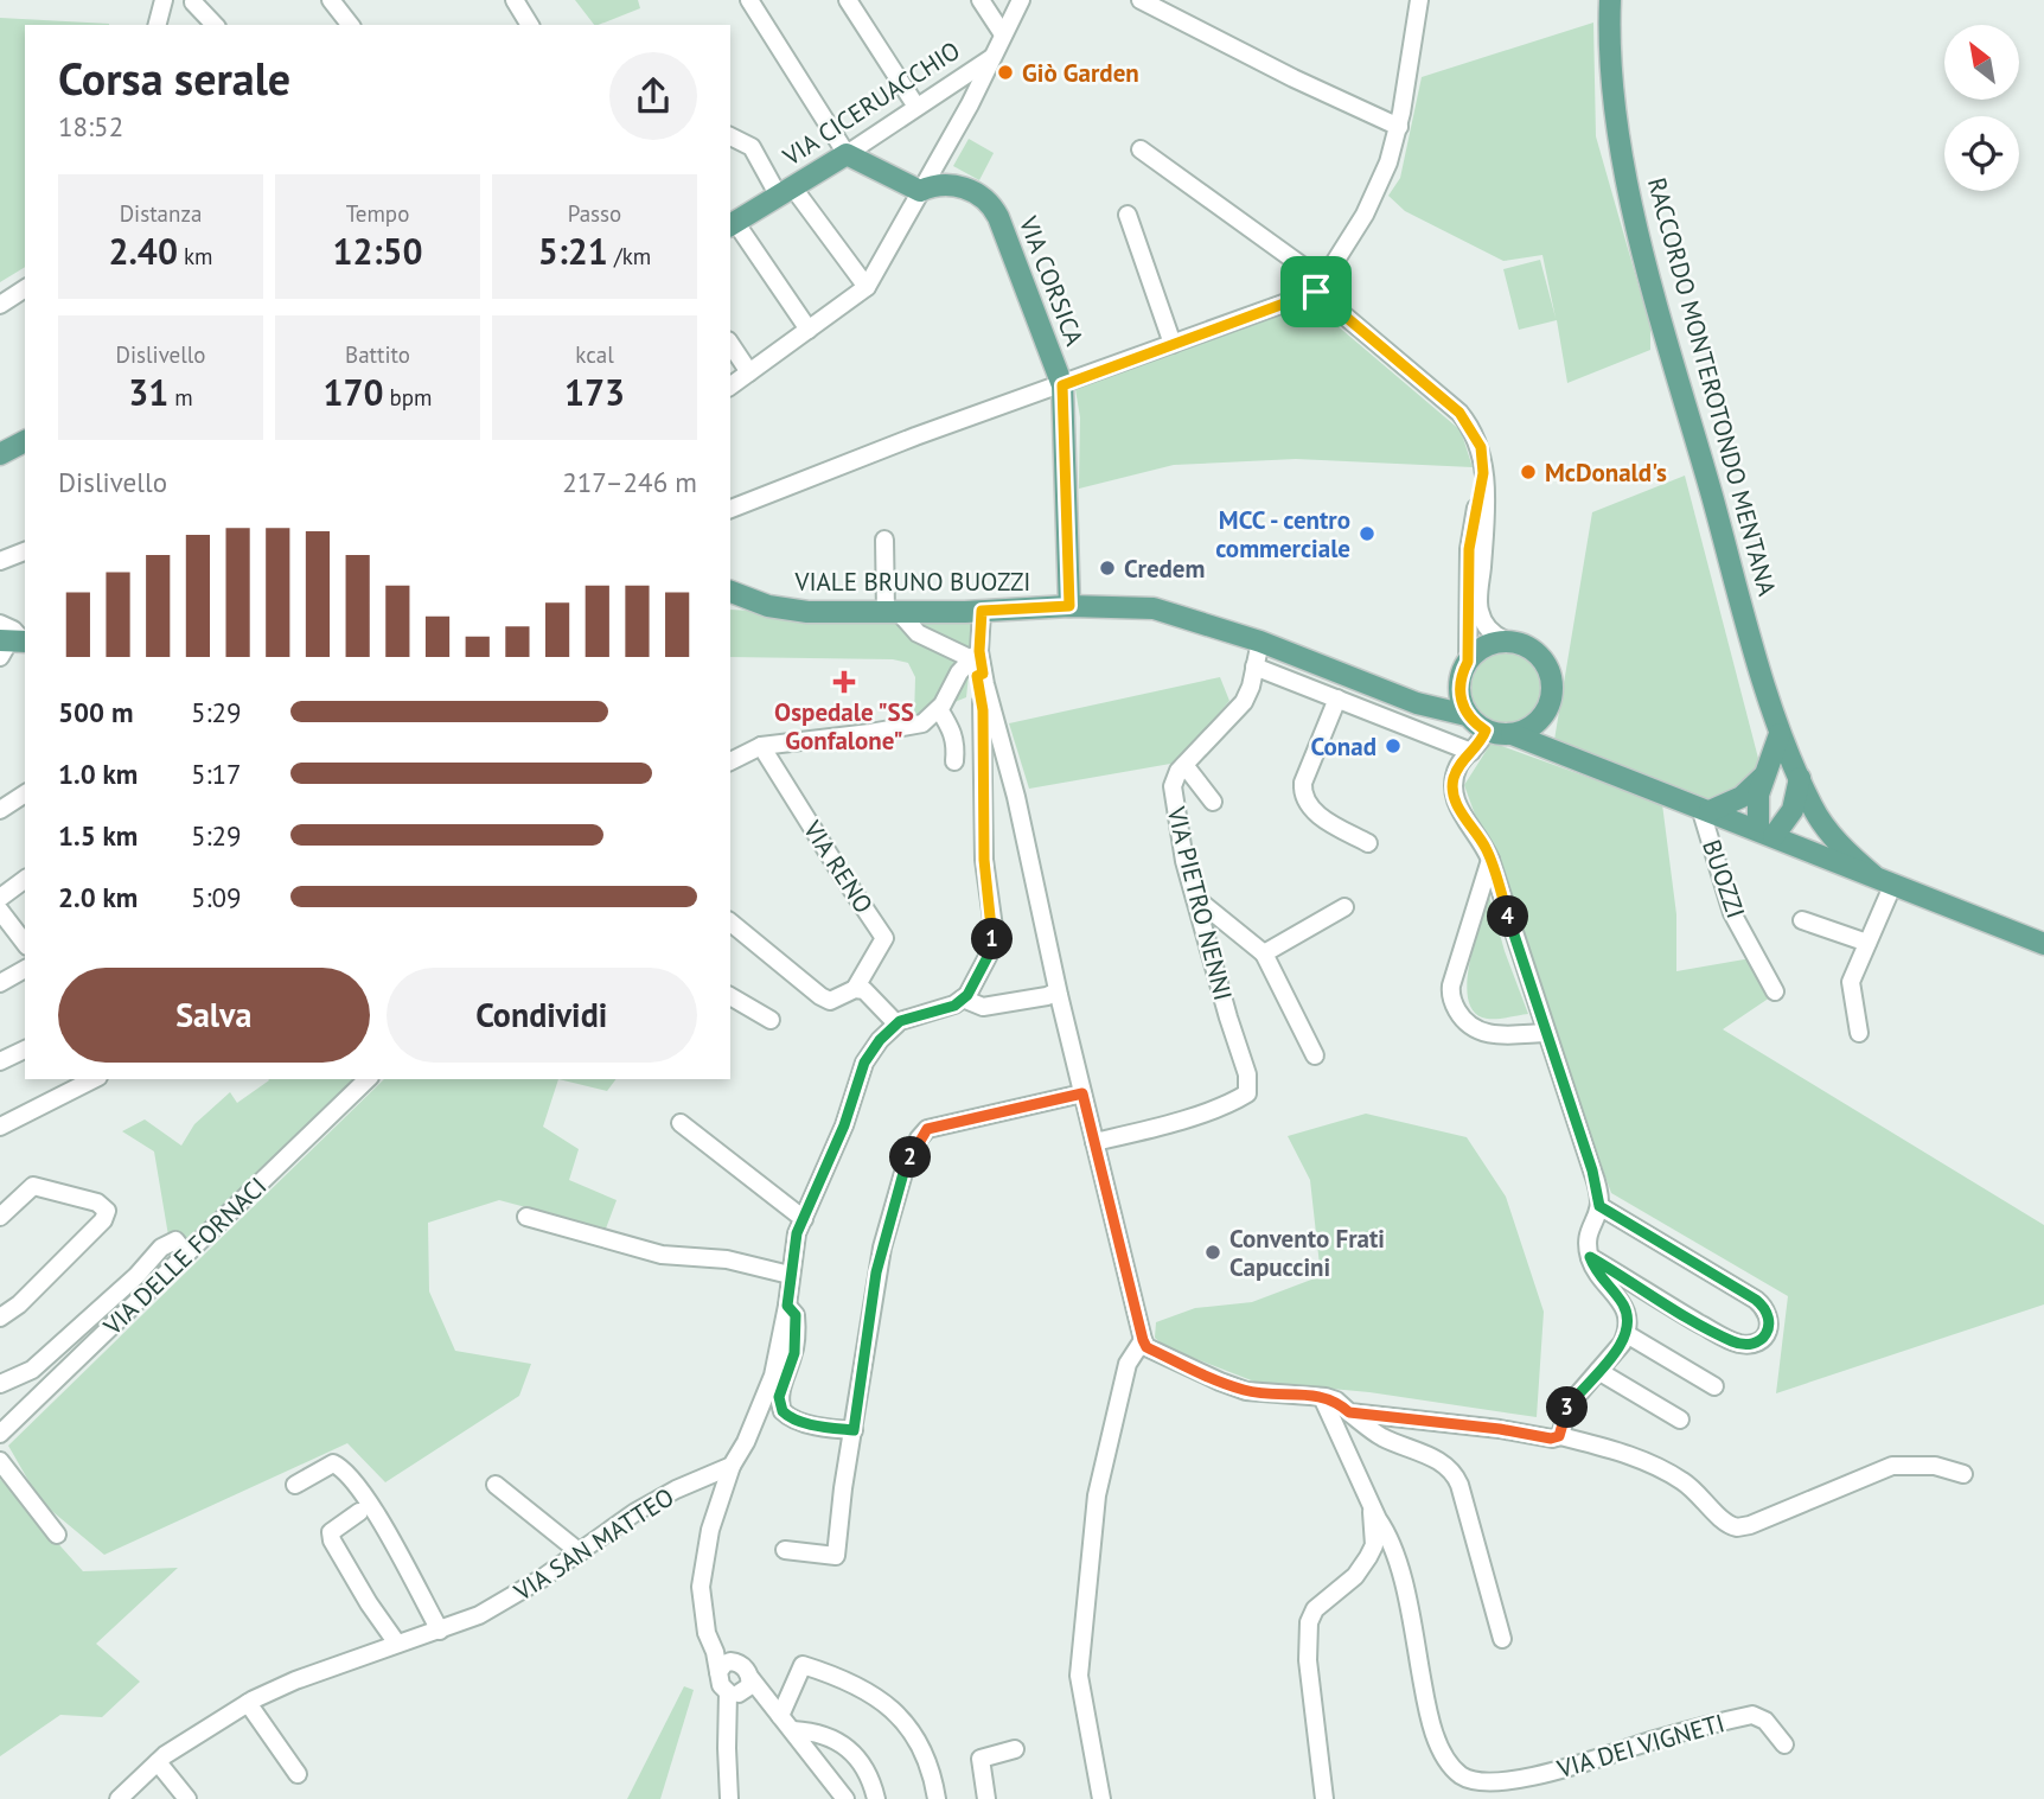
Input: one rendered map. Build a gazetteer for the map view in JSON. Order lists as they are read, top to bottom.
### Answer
{
  "streets": {
    "main road": [
      "VIA CICERUACCHIO",
      "VIA CORSICA",
      "RACCORDO MONTEROTONDO MENTANA",
      "VIALE BRUNO BUOZZI"
    ],
    "street": [
      "VIA RENO",
      "BUOZZI",
      "VIA PIETRO NENNI",
      "VIA DELLE FORNACI",
      "VIA SAN MATTEO",
      "VIA DEI VIGNETI"
    ]
  },
  "crossings": [
    ["VIA CORSICA", "VIALE BRUNO BUOZZI"],
    ["VIALE BRUNO BUOZZI", "VIA PIETRO NENNI"]
  ],
  "places": {
    "other": [
      "Giò Garden",
      "McDonald's",
      "MCC - centro commerciale",
      "Credem",
      "Conad",
      "Convento Frati Capuccini"
    ],
    "health": ["Ospedale \"SS Gonfalone\""]
  },
  "north": "top left",
  "page": {
    "heading": ["Corsa serale", "18:52"],
    "stats": [
      ["Distanza", "2.40 km"],
      ["Tempo", "12:50"],
      ["Passo", "5:21 /km"],
      ["Dislivello", "31 m"],
      ["Battito", "170 bpm"],
      ["kcal", "173"]
    ],
    "chart": ["Dislivello", "217–246 m"],
    "list": [
      {
        "name": "500 m",
        "note": "5:29"
      },
      {
        "name": "1.0 km",
        "note": "5:17"
      },
      {
        "name": "1.5 km",
        "note": "5:29"
      },
      {
        "name": "2.0 km",
        "note": "5:09"
      }
    ],
    "pins": [
      "4",
      "1",
      "2",
      "3"
    ],
    "buttons": ["Salva", "Condividi"]
  }
}
